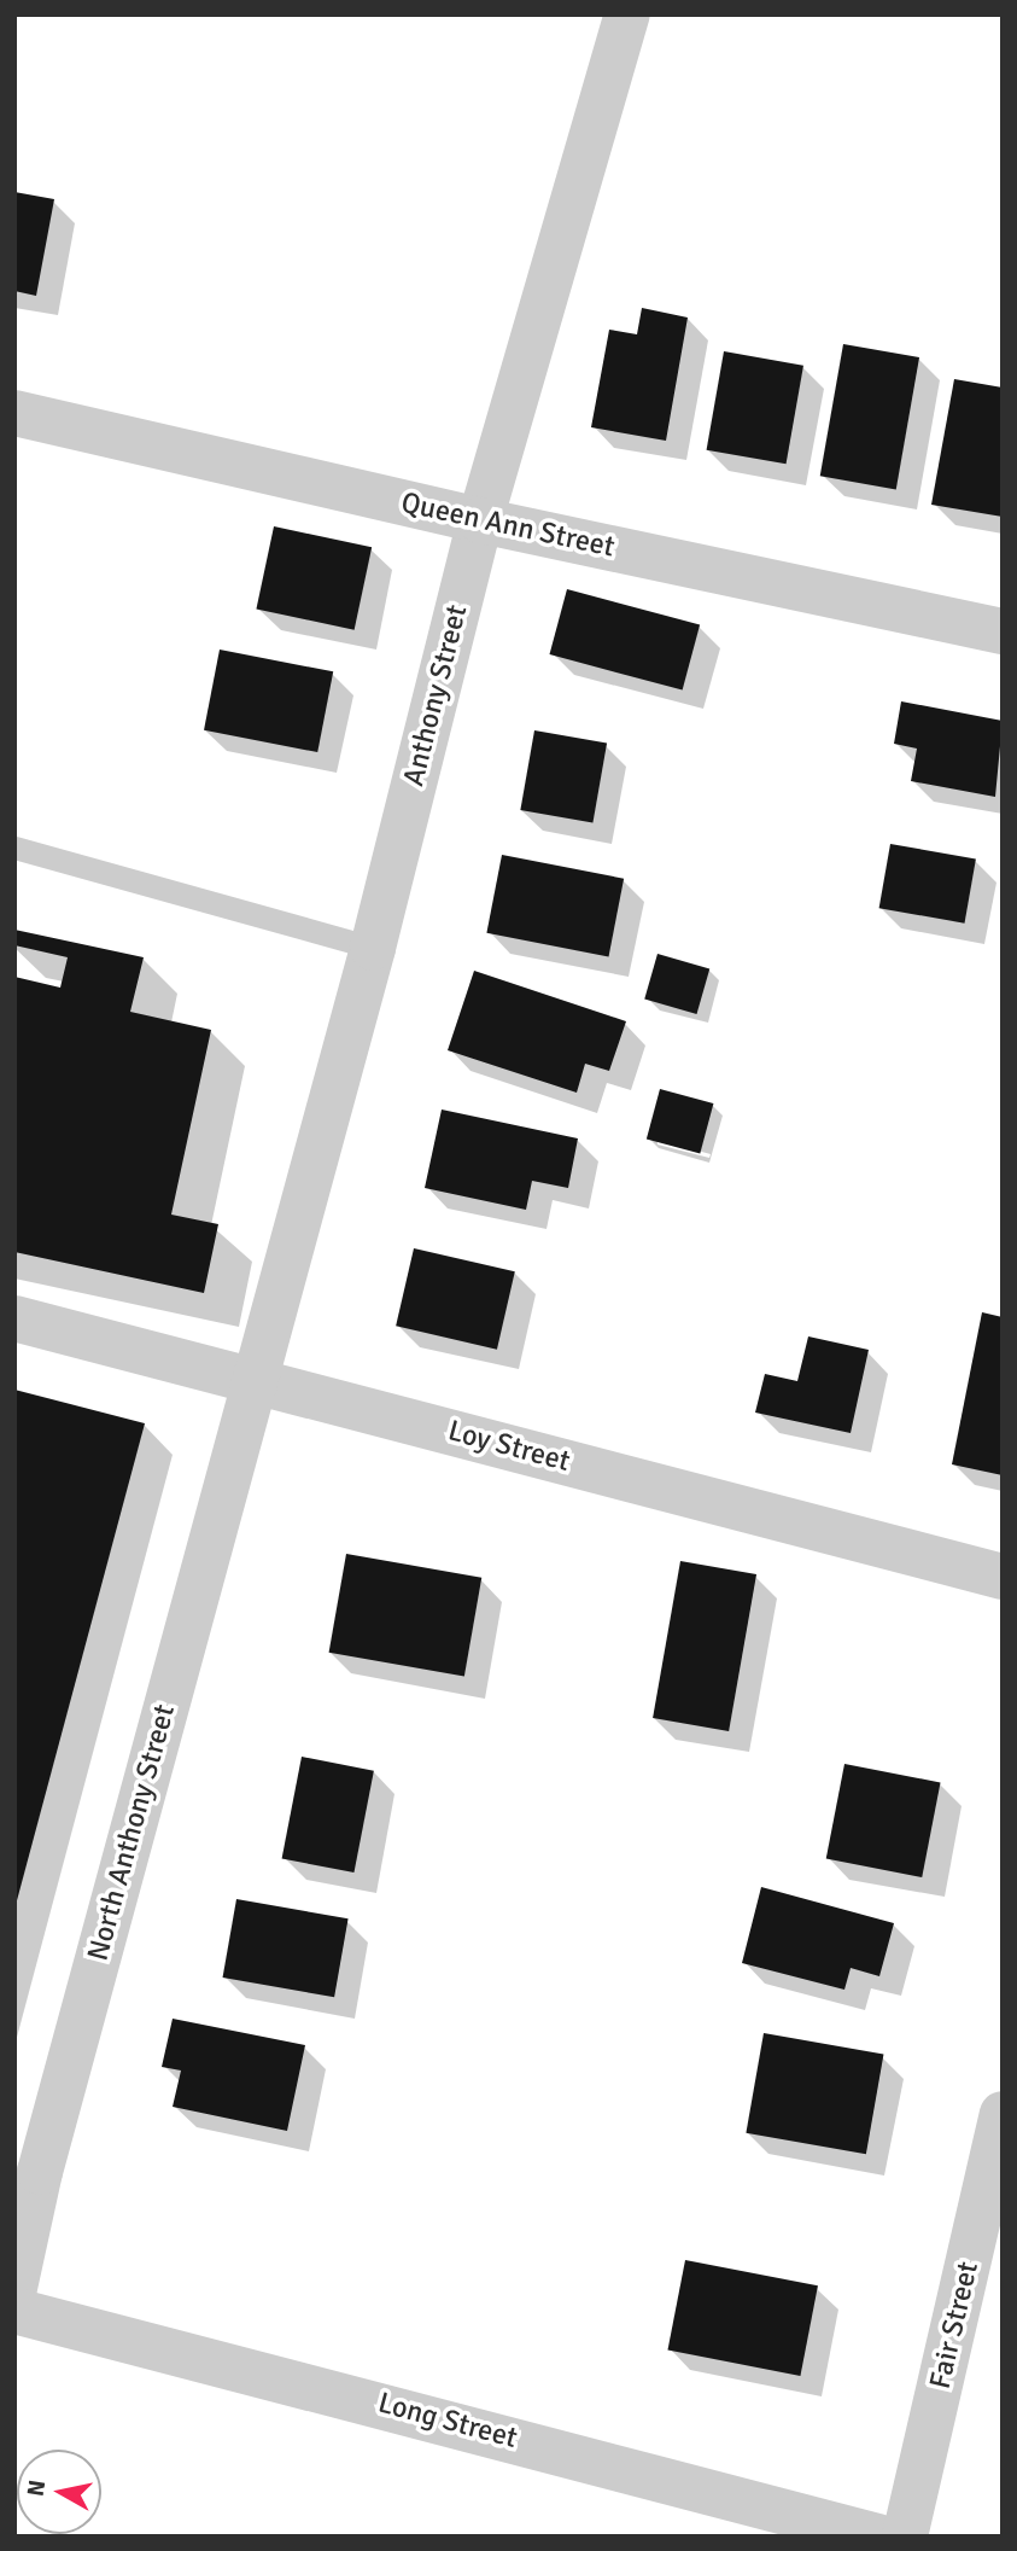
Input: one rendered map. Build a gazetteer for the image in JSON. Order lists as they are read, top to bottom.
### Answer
{
  "streets": {
    "street": [
      "Queen Ann Street",
      "Anthony Street",
      "Loy Street",
      "North Anthony Street",
      "Fair Street",
      "Long Street"
    ]
  },
  "crossings": [
    ["Queen Ann Street", "Anthony Street"],
    ["Anthony Street", "Loy Street"],
    ["Anthony Street", "North Anthony Street"],
    ["Loy Street", "North Anthony Street"]
  ],
  "north": "left"
}
